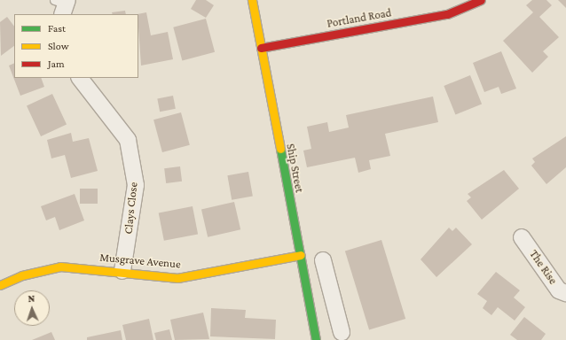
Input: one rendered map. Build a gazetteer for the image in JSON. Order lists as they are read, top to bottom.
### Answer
{
  "streets": {
    "street": [
      "Portland Road",
      "Ship Street",
      "Clays Close",
      "Musgrave Avenue",
      "The Rise"
    ]
  },
  "crossings": [
    ["Portland Road", "Ship Street"],
    ["Ship Street", "Musgrave Avenue"],
    ["Clays Close", "Musgrave Avenue"]
  ],
  "legend": ["Fast", "Slow", "Jam"],
  "north": "top"
}
